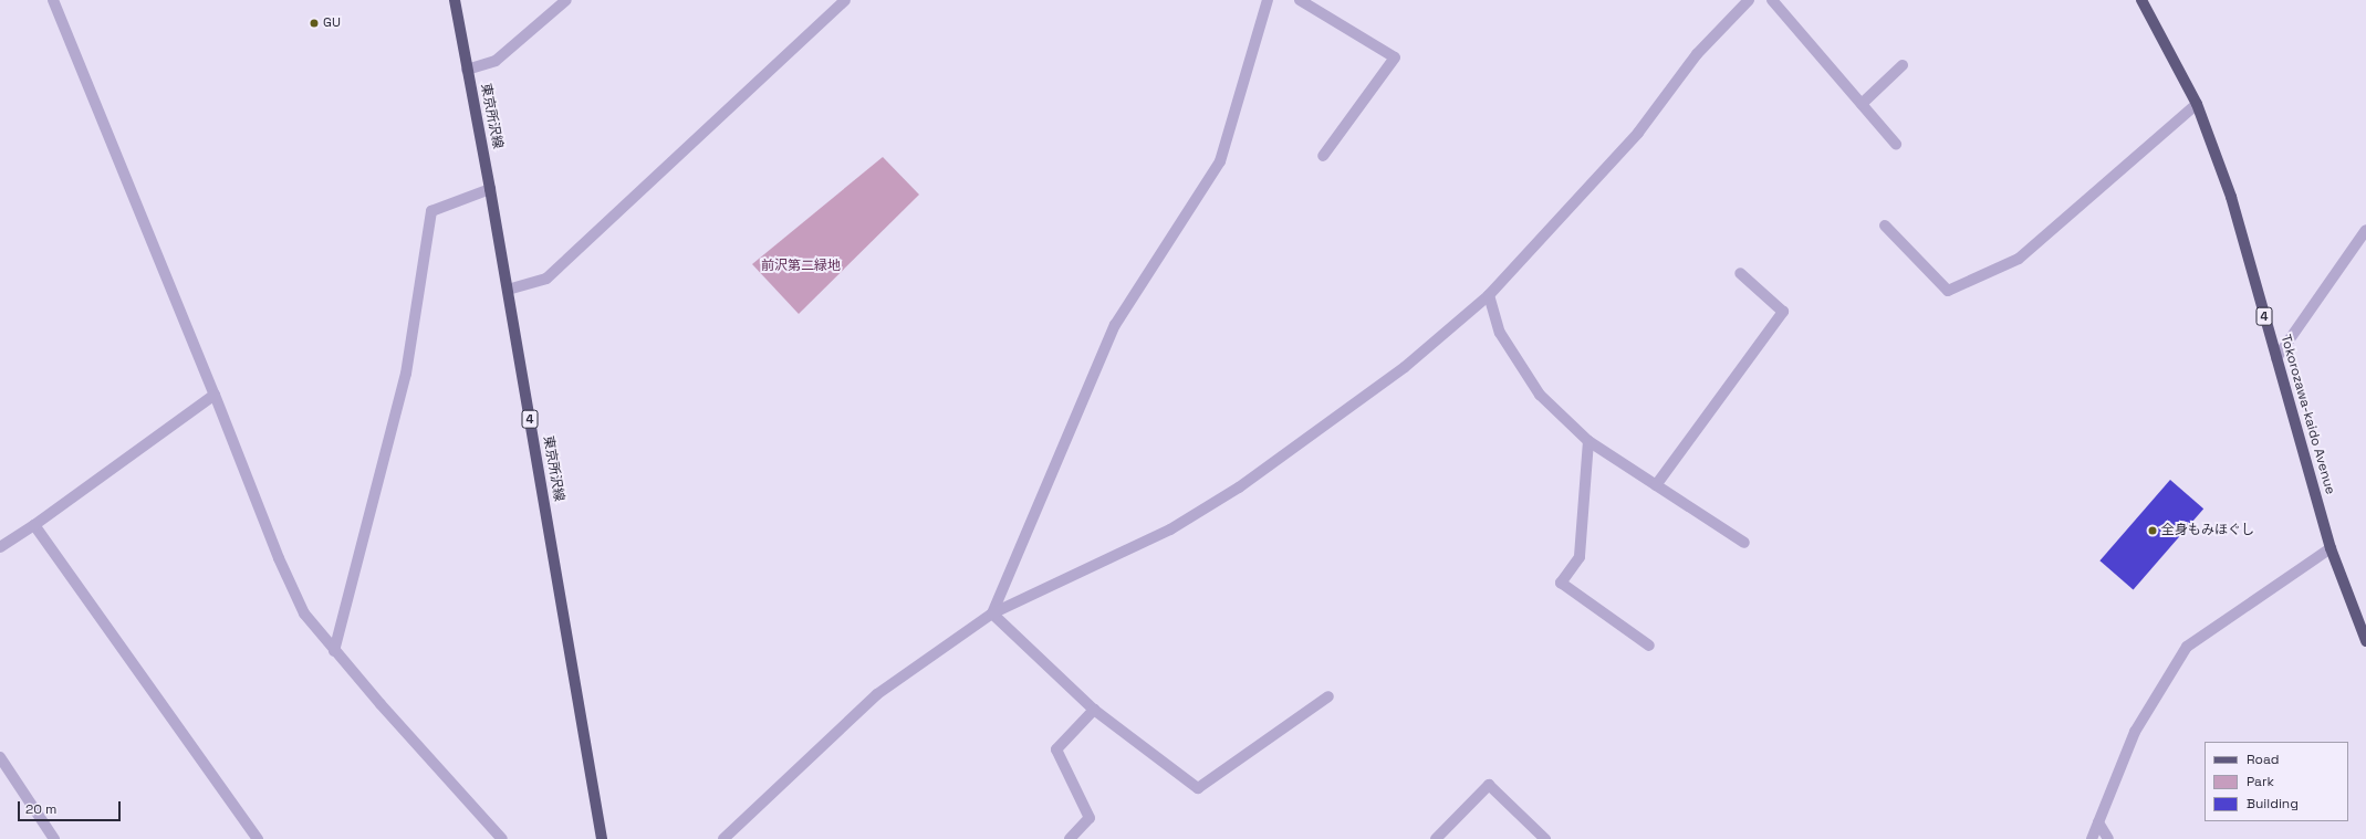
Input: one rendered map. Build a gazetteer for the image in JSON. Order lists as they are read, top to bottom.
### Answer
{
  "streets": {
    "main road": ["東京所沢線", "4", "Tokorozawa-kaido Avenue"]
  },
  "parks": ["前沢第二緑地"],
  "places": ["GU", "全身もみほぐし"],
  "legend": ["Road", "Park", "Building"],
  "scale_bar": "20 m"
}
